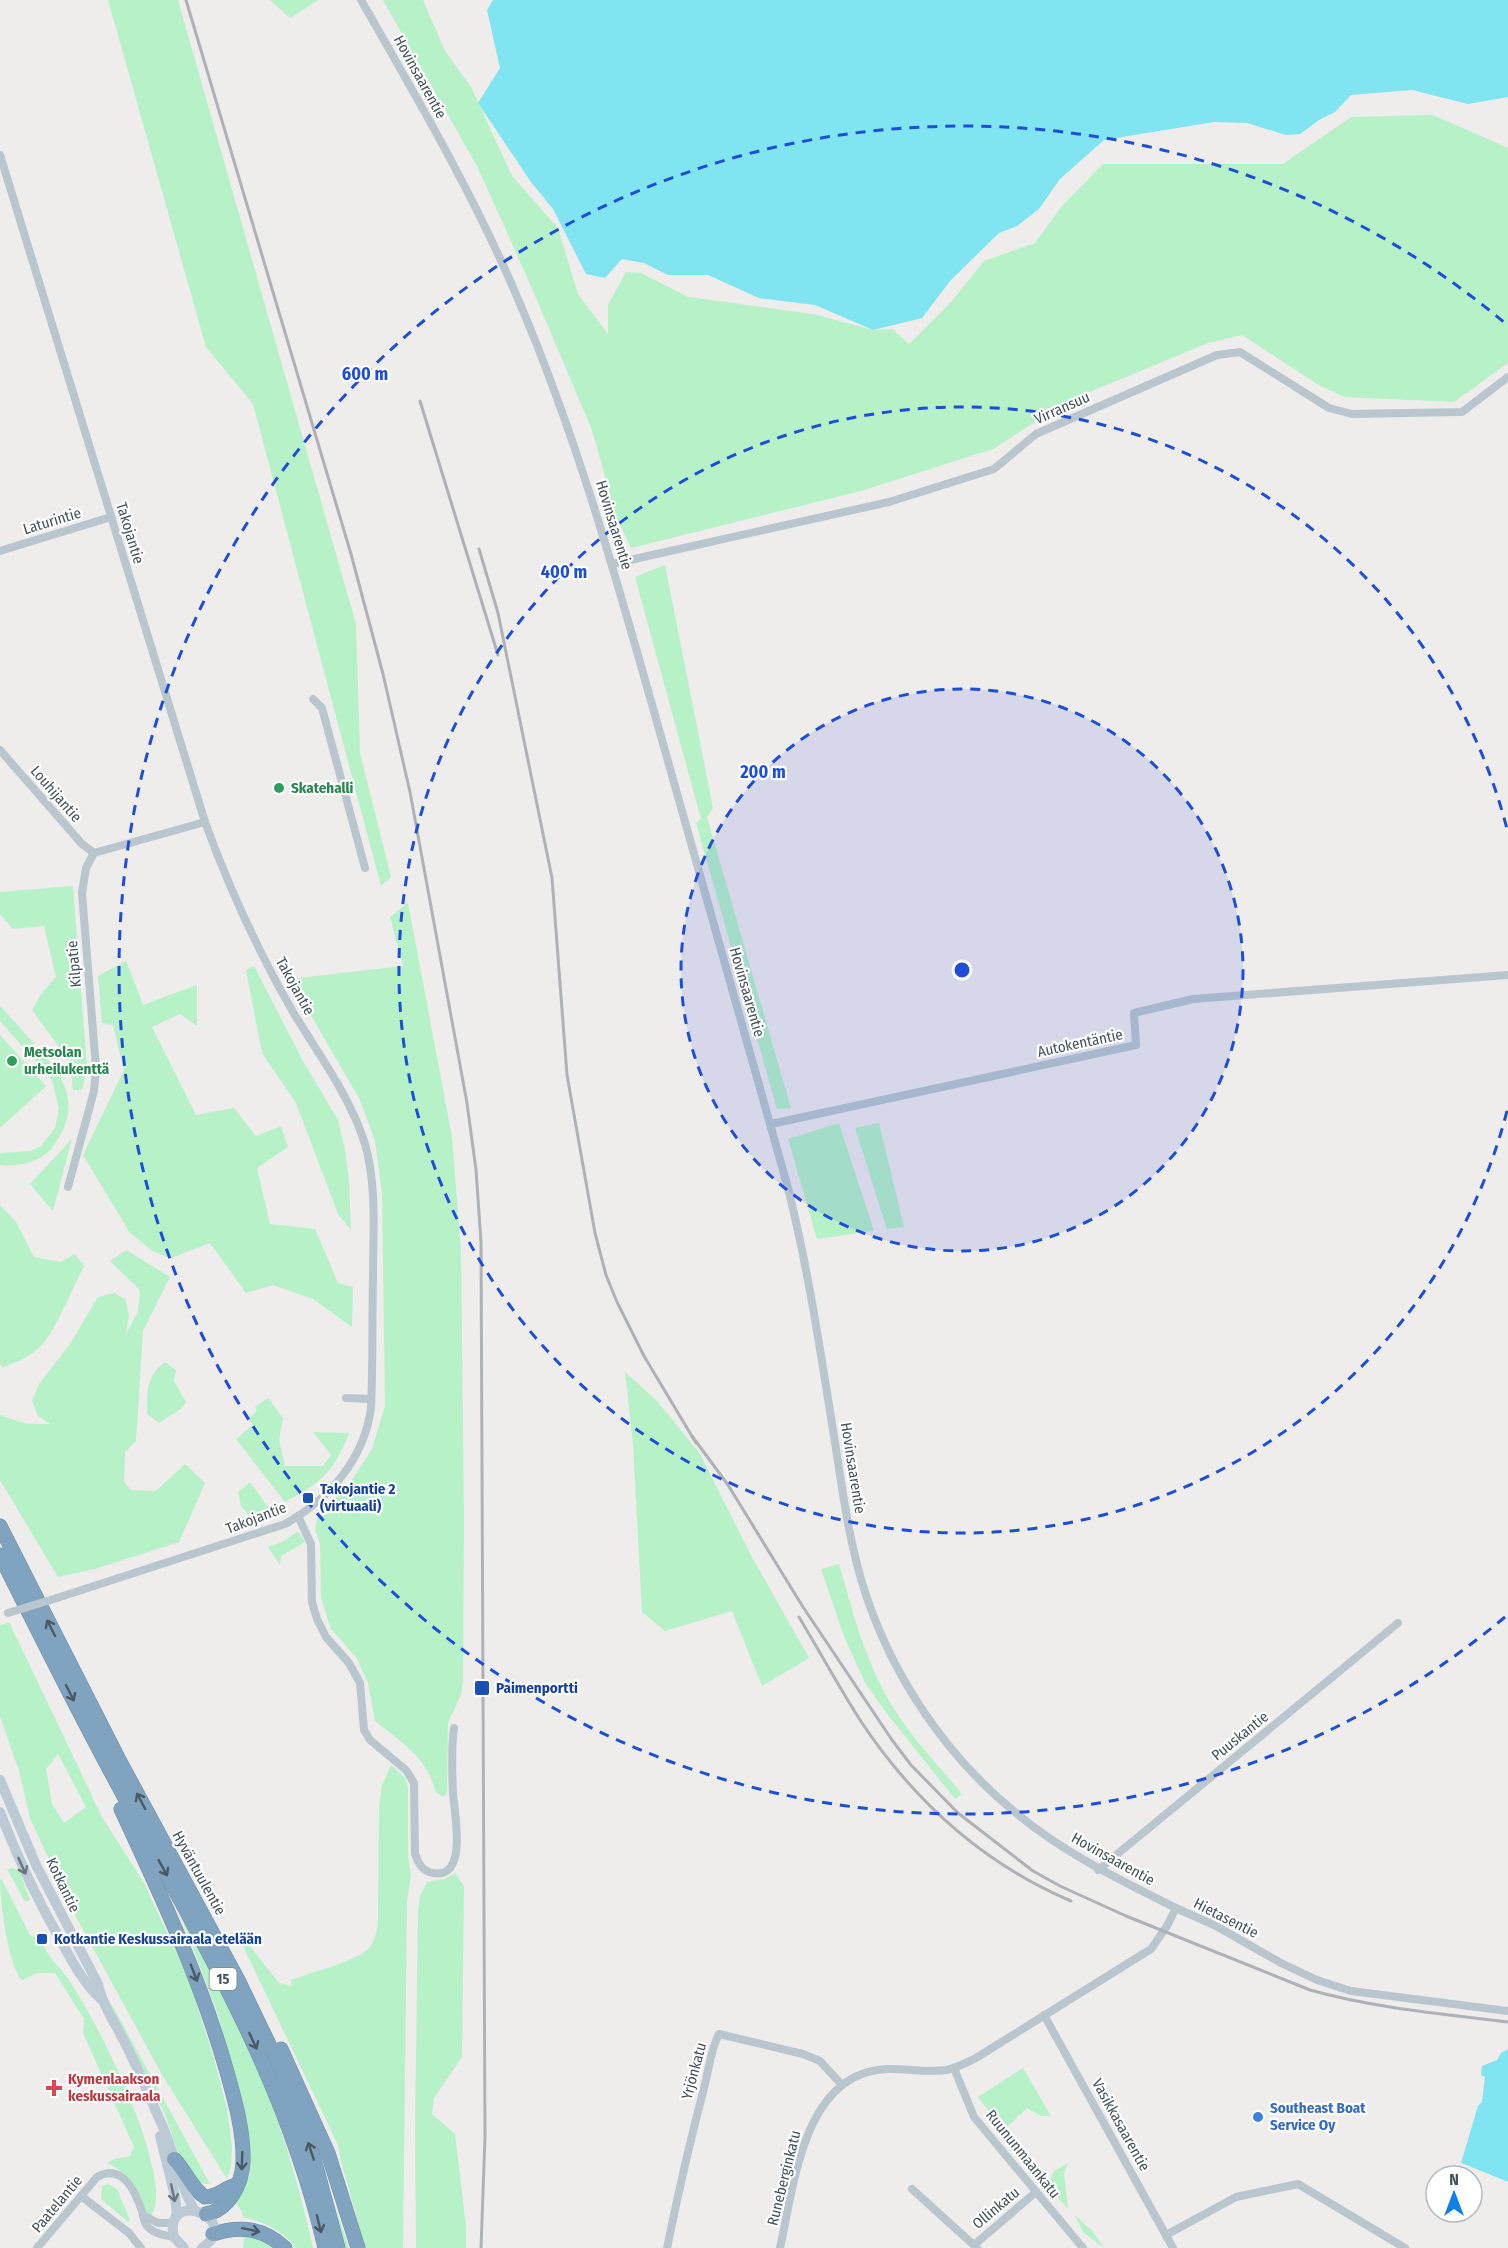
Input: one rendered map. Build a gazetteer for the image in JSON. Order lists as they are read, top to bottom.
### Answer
{
  "streets": {
    "highway": ["Hyväntuulentie", "15"],
    "street": [
      "Hovinsaarentie",
      "Virransuu",
      "Laturintie",
      "Takojantie",
      "Louhijantie",
      "Kilpatie",
      "Autokentäntie",
      "Puuskantie",
      "Kotkantie",
      "Hietasentie",
      "Yrjönkatu",
      "Vasikkasaarentie",
      "Ruununmaankatu",
      "Runeberginkatu",
      "Paatelantie",
      "Ollinkatu"
    ]
  },
  "crossings": [
    ["Hovinsaarentie", "Virransuu"],
    ["Hovinsaarentie", "Autokentäntie"],
    ["Hovinsaarentie", "Puuskantie"],
    ["Hovinsaarentie", "Hietasentie"],
    ["Laturintie", "Takojantie"],
    ["Louhijantie", "Kilpatie"],
    ["Kotkantie", "Paatelantie"],
    ["Hietasentie", "Vasikkasaarentie"],
    ["Hietasentie", "Runeberginkatu"],
    ["Yrjönkatu", "Runeberginkatu"],
    ["Ruununmaankatu", "Runeberginkatu"],
    ["Ruununmaankatu", "Ollinkatu"]
  ],
  "places": {
    "other": ["Skatehalli", "Metsolan urheilukenttä", "Southeast Boat Service Oy"],
    "transit": ["Takojantie 2 (virtuaali)", "Paimenportti", "Kotkantie Keskussairaala etelään"],
    "health": ["Kymenlaakson keskussairaala"]
  },
  "north": "top",
  "rings": ["600 m", "400 m", "200 m"]
}
